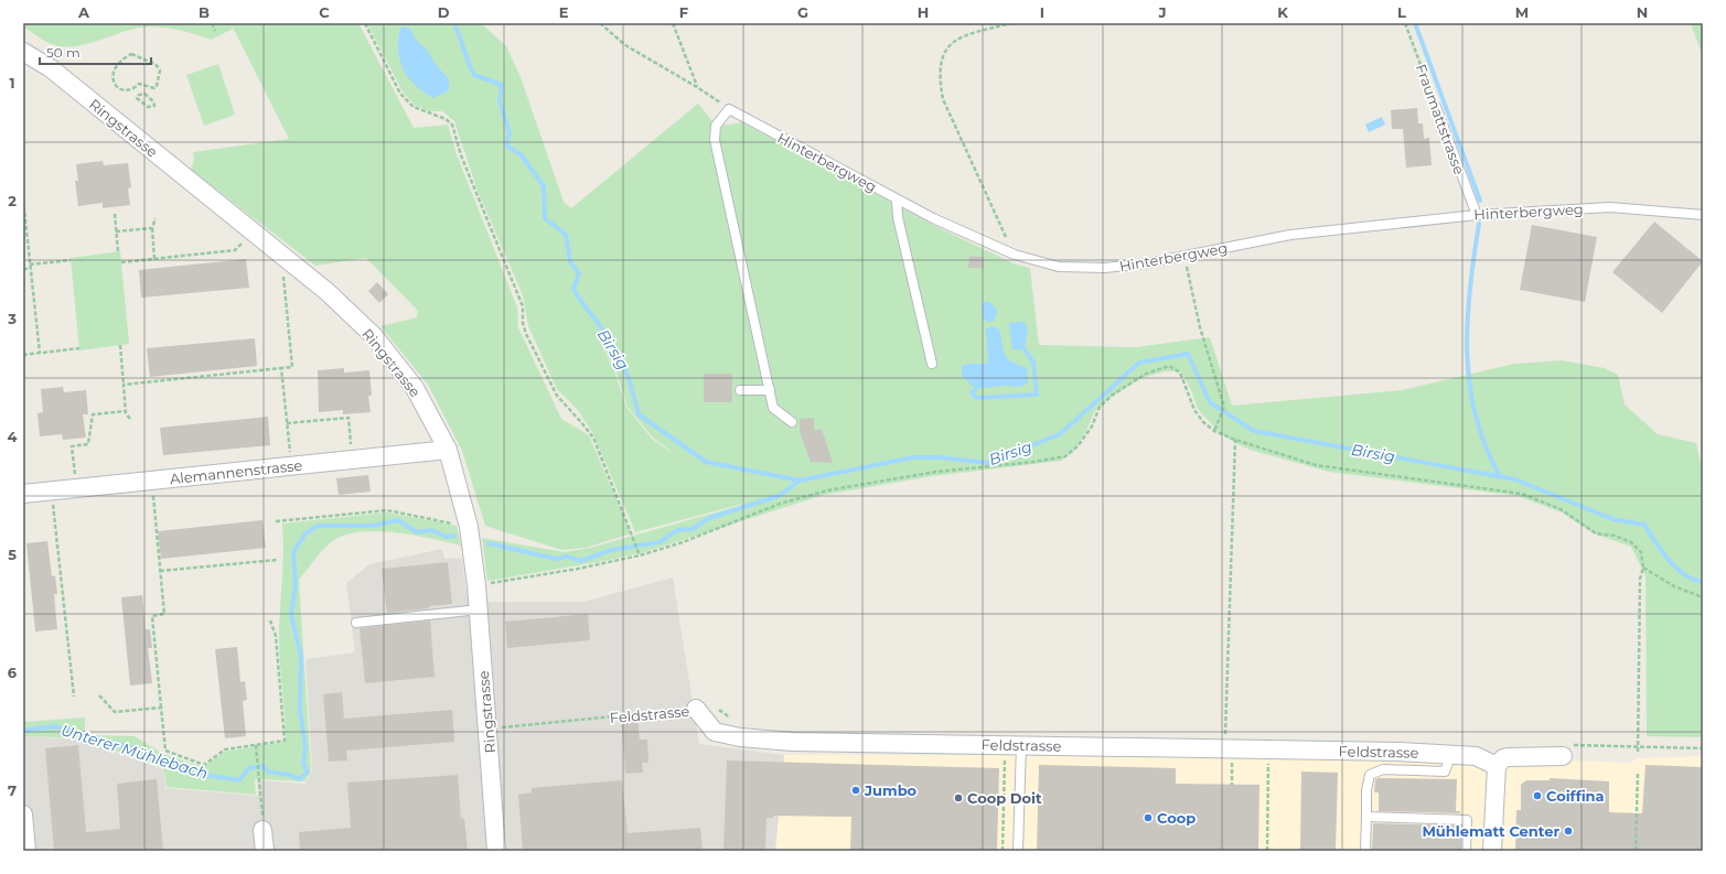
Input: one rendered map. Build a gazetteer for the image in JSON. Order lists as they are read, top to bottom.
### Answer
{
  "streets": {
    "street": ["Ringstrasse", "Alemannenstrasse", "Feldstrasse"],
    "lane": ["Fraumattstrasse", "Hinterbergweg"]
  },
  "crossings": [
    ["Fraumattstrasse", "Hinterbergweg"],
    ["Ringstrasse", "Alemannenstrasse"],
    ["Ringstrasse", "Feldstrasse"]
  ],
  "water": ["Birsig", "Unterer Mühlebach"],
  "places": [
    "Jumbo",
    "Coiffina",
    "Coop Doit",
    "Coop",
    "Mühlematt Center"
  ],
  "scale_bar": "50 m",
  "grid": {
    "columns": [
      "A",
      "B",
      "C",
      "D",
      "E",
      "F",
      "G",
      "H",
      "I",
      "J",
      "K",
      "L",
      "M",
      "N"
    ],
    "rows": [
      "1",
      "2",
      "3",
      "4",
      "5",
      "6",
      "7"
    ]
  }
}
